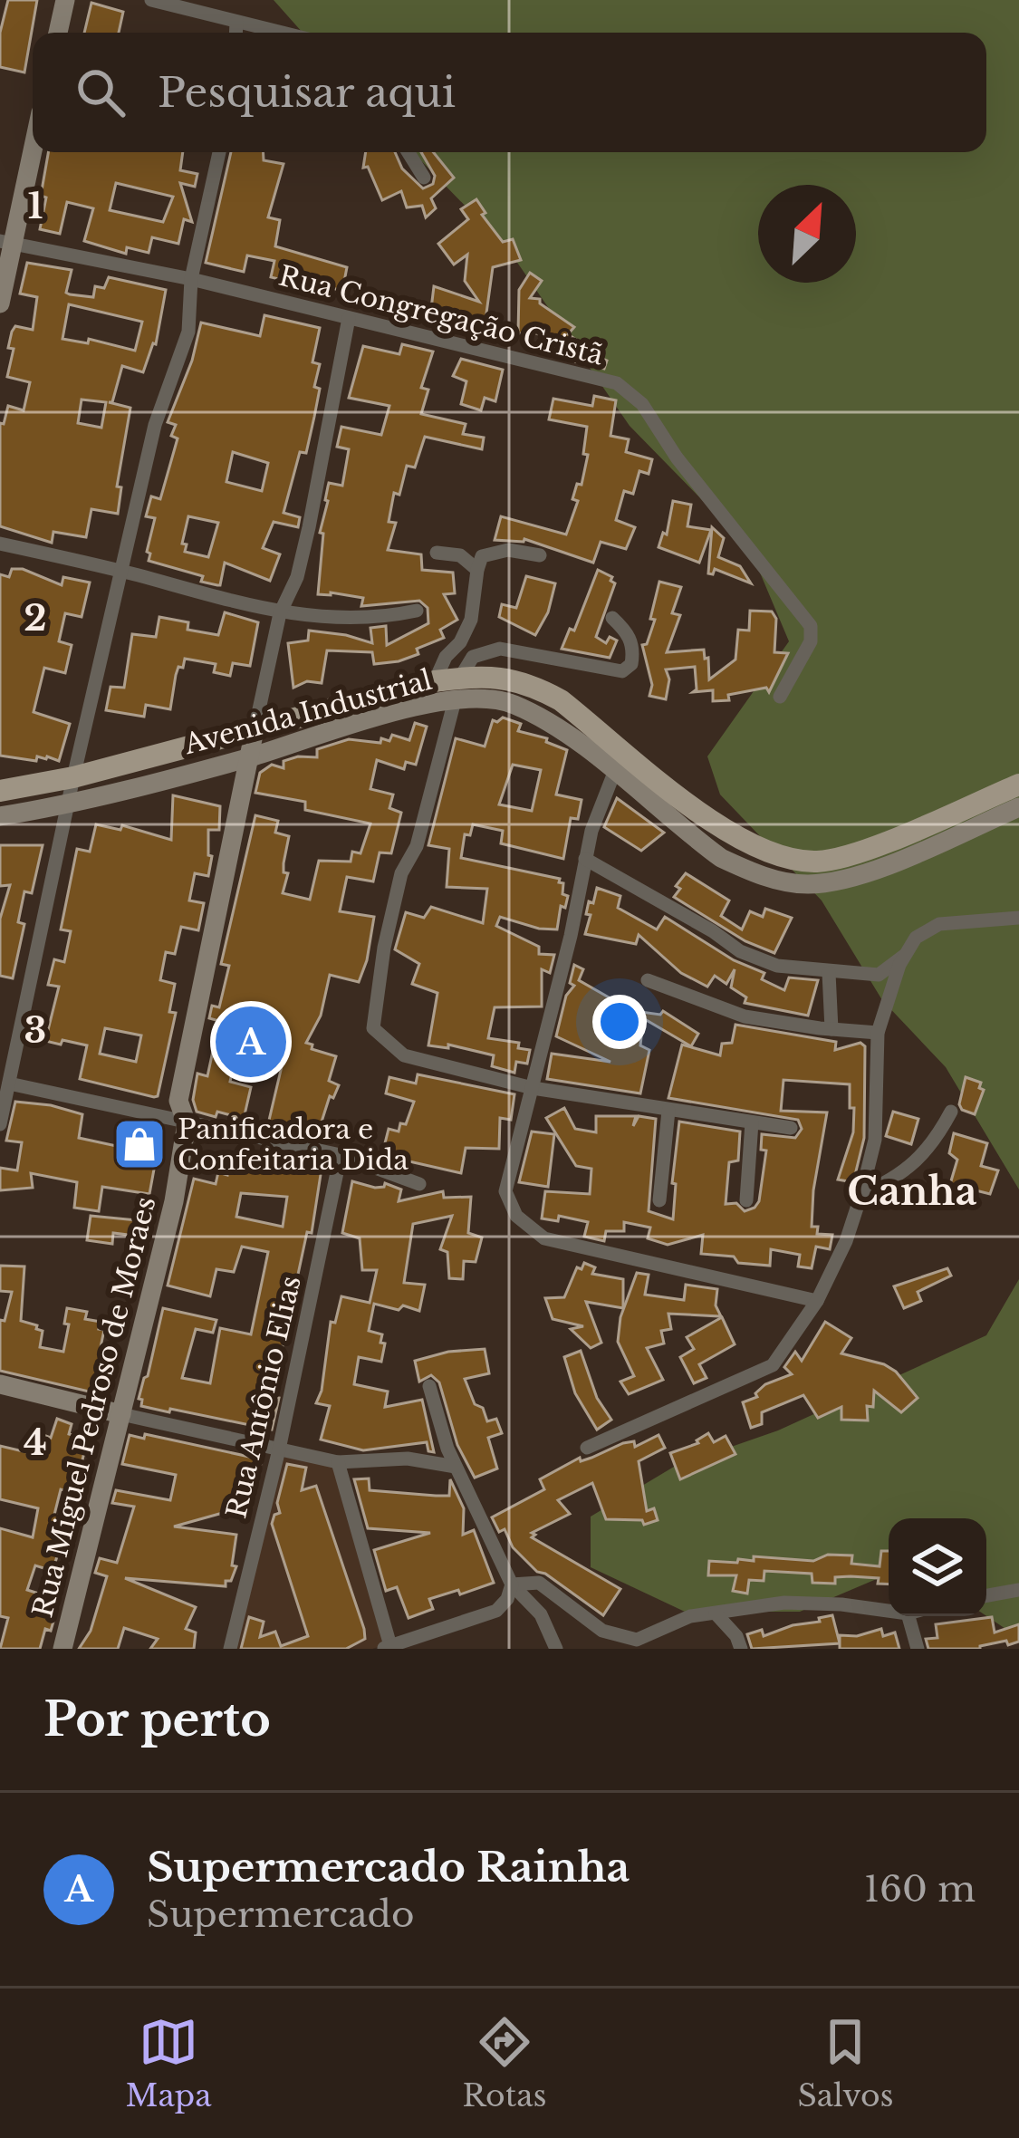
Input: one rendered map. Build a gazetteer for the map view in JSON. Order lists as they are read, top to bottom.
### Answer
{
  "streets": {
    "main road": ["Avenida Industrial"],
    "street": ["Rua Congregação Cristã", "Rua Antônio Elias", "Rua Miguel Pedroso de Moraes"]
  },
  "crossings": [
    ["Avenida Industrial", "Rua Miguel Pedroso de Moraes"]
  ],
  "districts": ["Canha"],
  "places": {
    "shop": ["Panificadora e Confeitaria Dida"]
  },
  "north": "top right",
  "page": {
    "search": "Pesquisar aqui",
    "pins": "A",
    "heading": "Por perto",
    "list": [
      {
        "mark": "A",
        "name": "Supermercado Rainha",
        "note": "Supermercado",
        "value": "160 m"
      }
    ],
    "nav": ["Mapa", "Rotas", "Salvos"]
  },
  "grid": {
    "rows": [
      "1",
      "2",
      "3",
      "4"
    ]
  }
}
